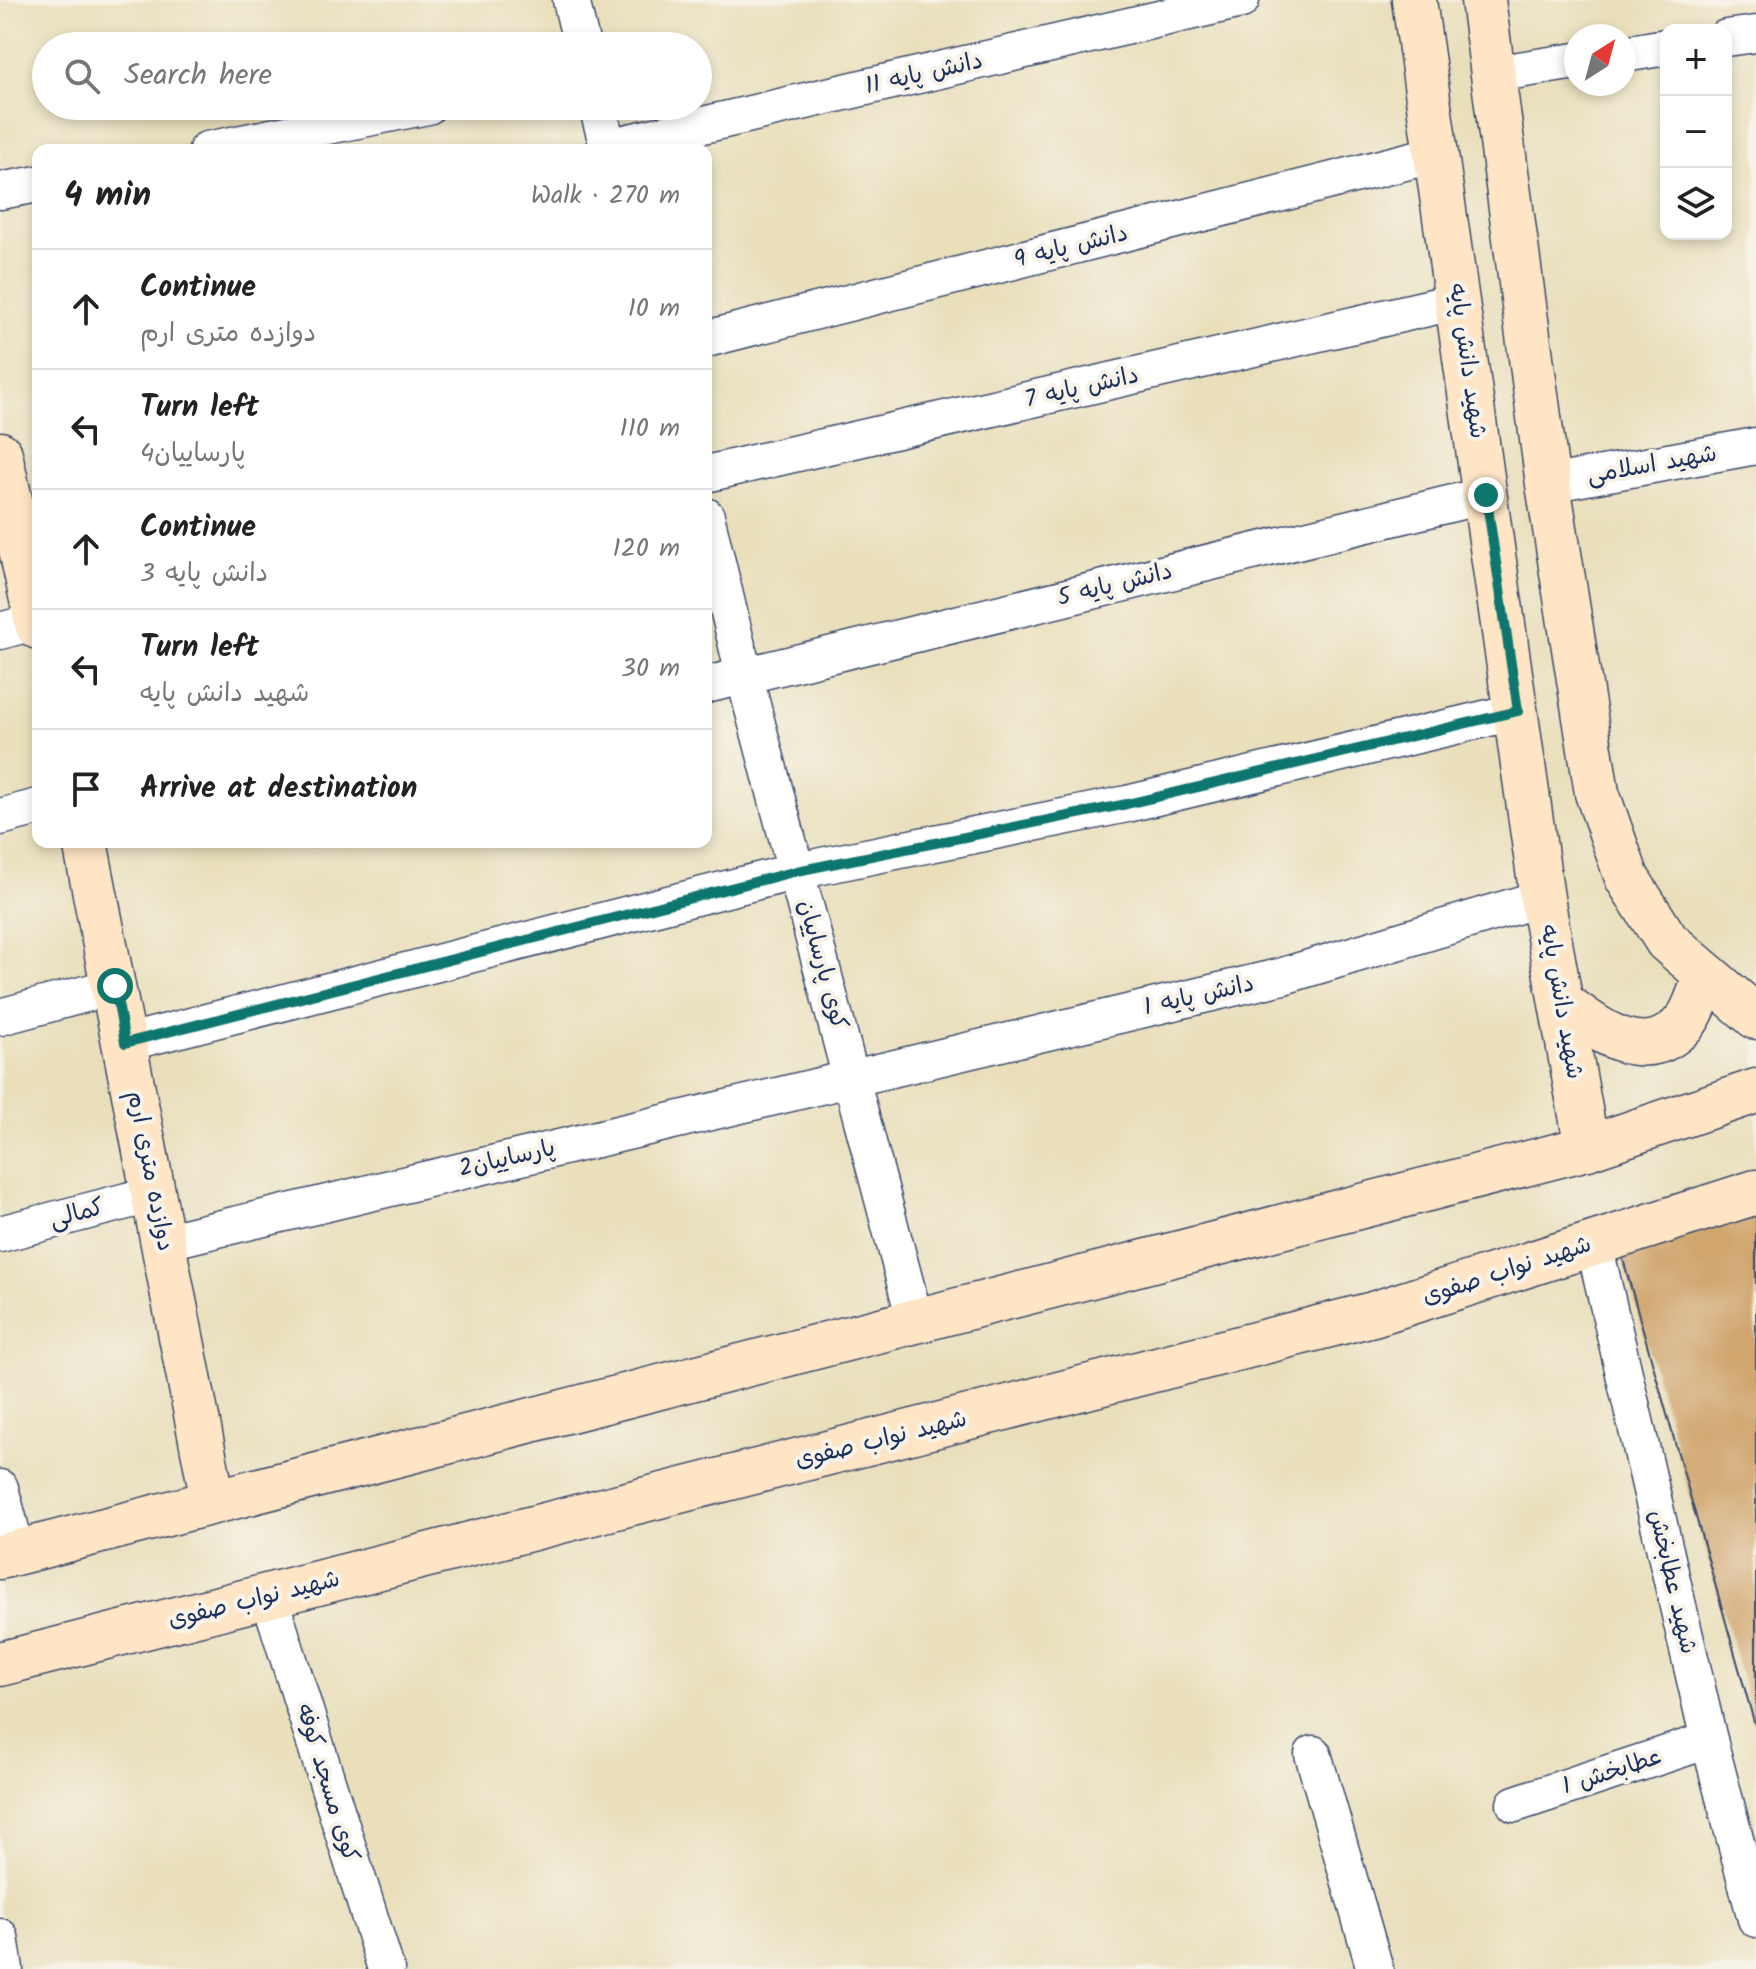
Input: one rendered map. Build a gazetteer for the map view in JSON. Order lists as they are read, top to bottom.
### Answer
{
  "streets": {
    "main road": ["شهید دانش پایه", "دوازده متری ارم", "شهید نواب صفوی"],
    "street": [
      "دانش پایه 11",
      "دانش پایه 9",
      "دانش پایه 7",
      "شهید اسلامی",
      "دانش پایه 5",
      "کوی پارساییان",
      "دانش پایه 1",
      "پارساییان2",
      "کمالی",
      "شهید عطابخش",
      "عطابخش 1",
      "کوی مسجد کوفه"
    ]
  },
  "crossings": [
    ["دانش پایه 9", "شهید دانش پایه"],
    ["شهید دانش پایه", "دانش پایه 7"],
    ["شهید دانش پایه", "دانش پایه 5"],
    ["شهید دانش پایه", "دانش پایه 1"],
    ["دانش پایه 5", "کوی پارساییان"],
    ["کوی پارساییان", "دانش پایه 1"],
    ["کوی پارساییان", "پارساییان2"],
    ["دانش پایه 1", "پارساییان2"],
    ["پارساییان2", "دوازده متری ارم"],
    ["دوازده متری ارم", "کمالی"],
    ["شهید نواب صفوی", "شهید عطابخش"],
    ["شهید نواب صفوی", "کوی مسجد کوفه"],
    ["شهید عطابخش", "عطابخش 1"]
  ],
  "north": "top right",
  "page": {
    "map_buttons": ["+", "−"],
    "search": "Search here",
    "heading": ["4 min", "Walk · 270 m"],
    "list": [
      ["Continue", "دوازده متری ارم", "10 m"],
      ["Turn left", "پارساییان4", "110 m"],
      ["Continue", "دانش پایه 3", "120 m"],
      ["Turn left", "شهید دانش پایه", "30 m"],
      "Arrive at destination"
    ]
  }
}
